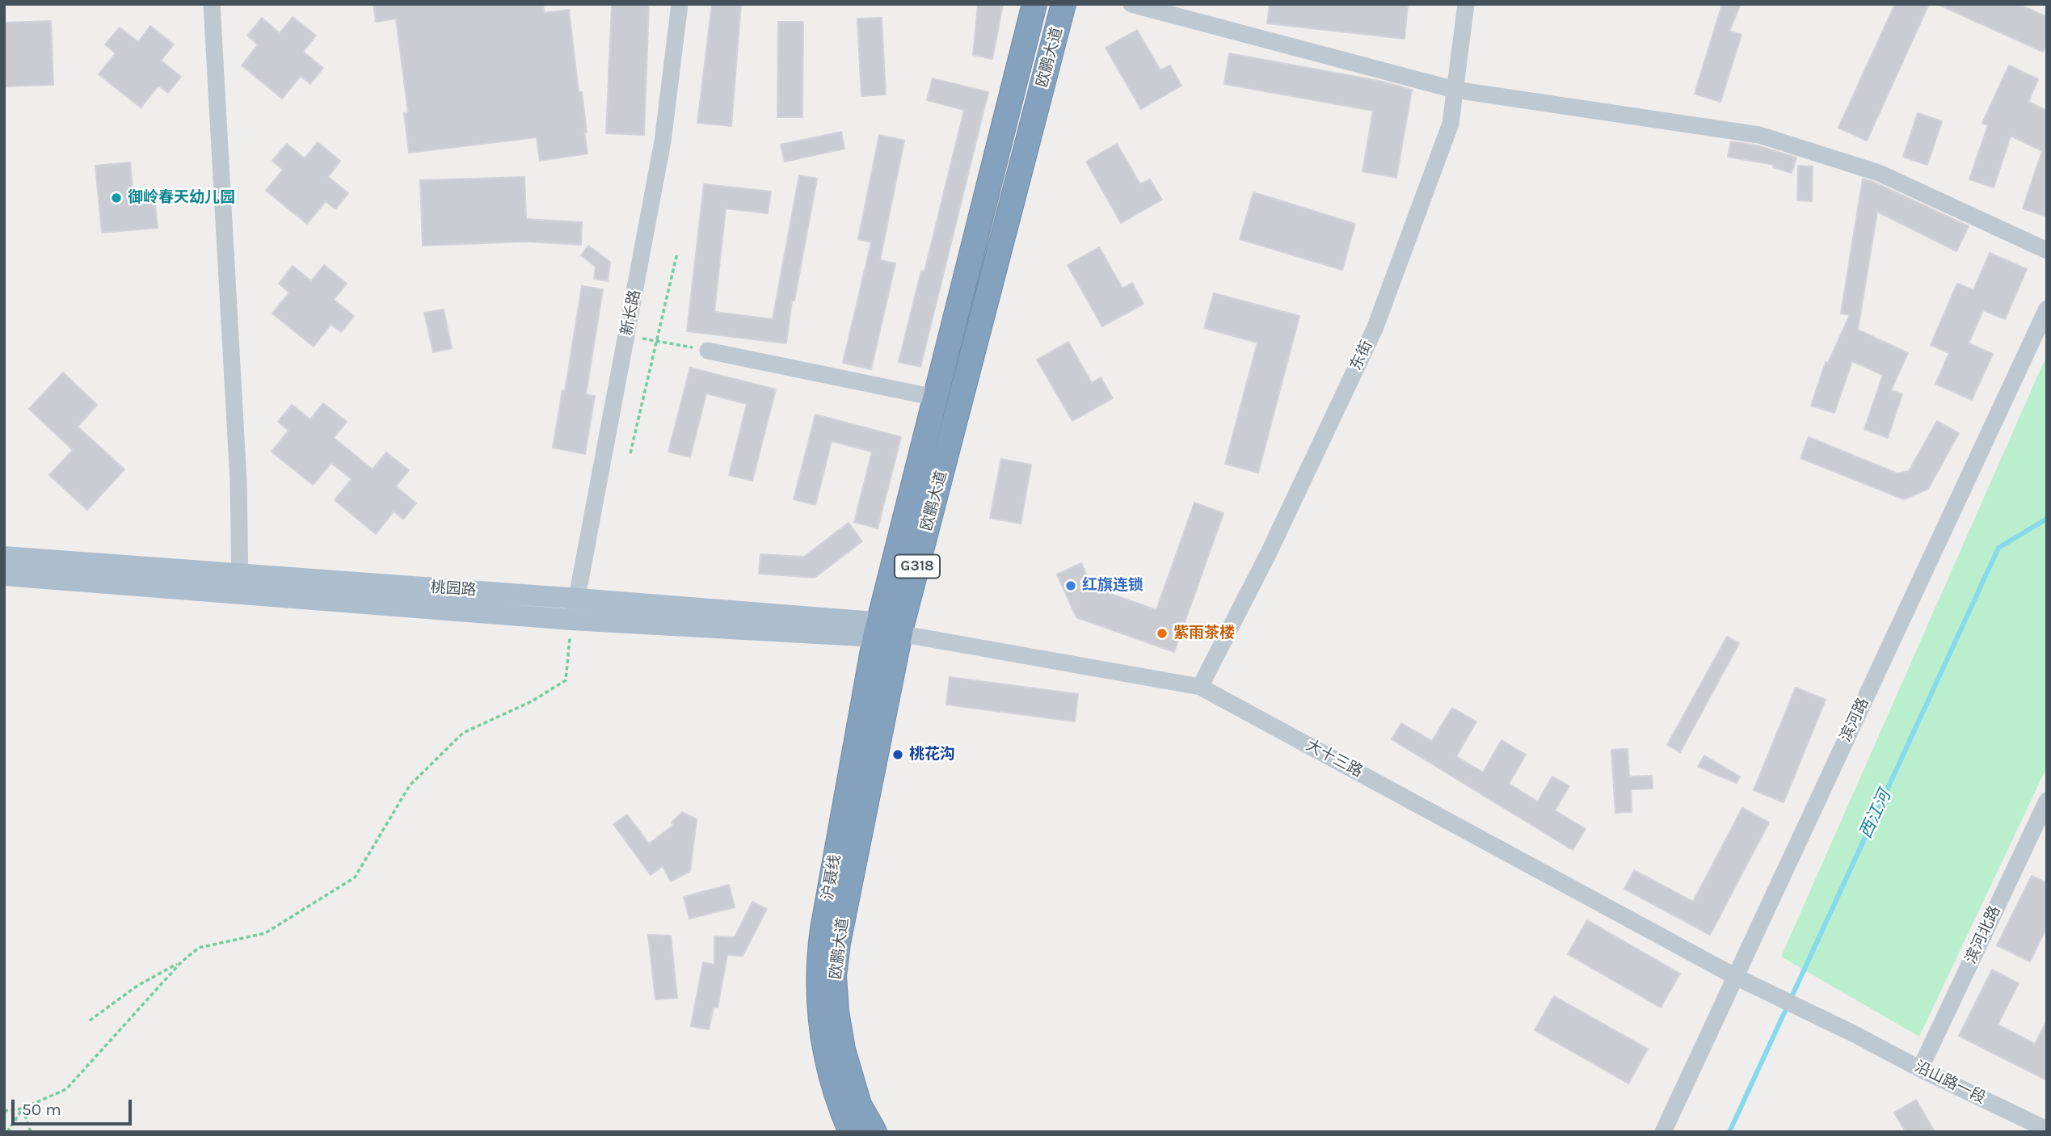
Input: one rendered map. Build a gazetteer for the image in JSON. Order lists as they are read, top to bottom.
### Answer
{
  "streets": {
    "highway": ["欧鹏大道", "G318", "沪聂线"],
    "main road": ["桃园路"],
    "street": [
      "新长路",
      "东街",
      "滨河路",
      "大十三路",
      "滨河北路",
      "沿山路一段"
    ]
  },
  "crossings": [
    ["欧鹏大道", "桃园路"],
    ["欧鹏大道", "大十三路"],
    ["欧鹏大道", "沪聂线"],
    ["新长路", "桃园路"],
    ["东街", "大十三路"],
    ["桃园路", "大十三路"],
    ["桃园路", "沪聂线"],
    ["滨河路", "大十三路"],
    ["大十三路", "沪聂线"],
    ["大十三路", "沿山路一段"],
    ["滨河北路", "沿山路一段"]
  ],
  "water": ["西江河"],
  "places": [
    "御岭春天幼儿园",
    "红旗连锁",
    "紫雨茶楼",
    "桃花沟"
  ],
  "scale_bar": "50 m"
}
